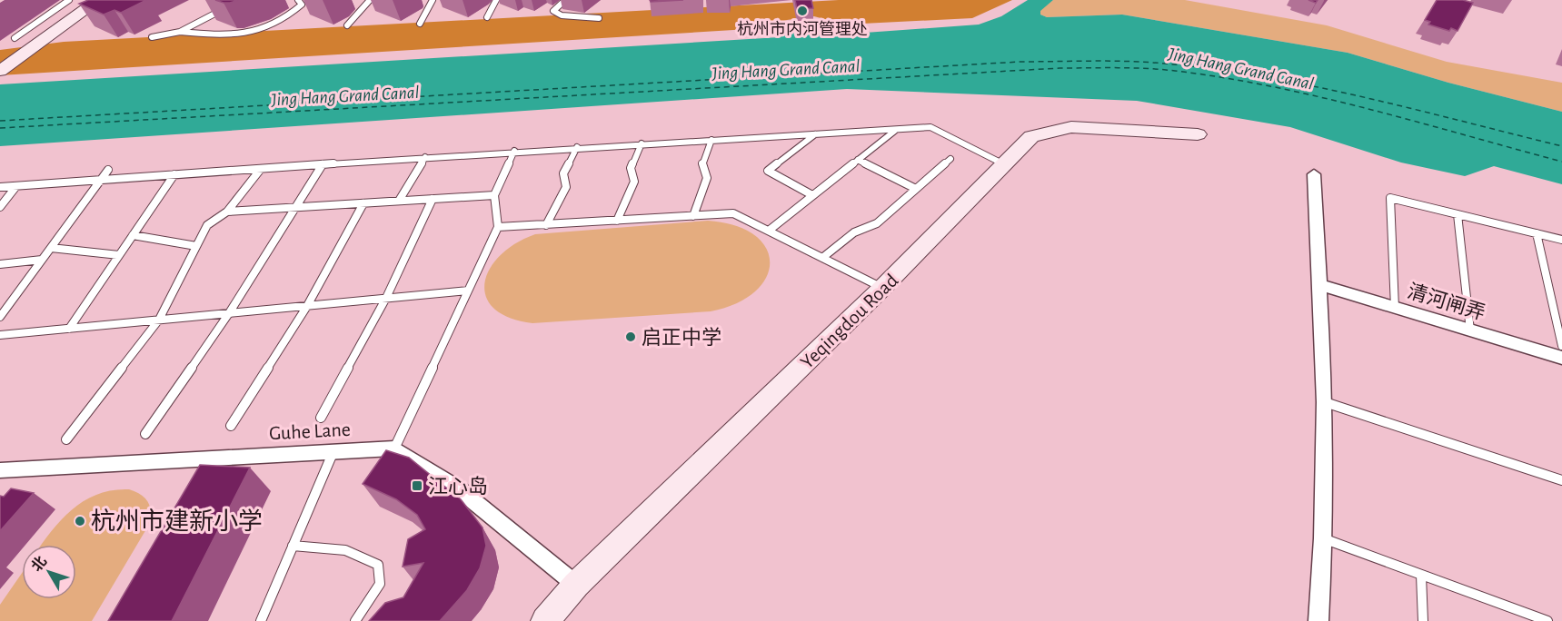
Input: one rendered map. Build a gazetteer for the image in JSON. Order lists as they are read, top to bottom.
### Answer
{
  "streets": {
    "street": ["清河闸弄", "Yeqingdou Road", "Guhe Lane"]
  },
  "water": ["Jing Hang Grand Canal"],
  "places": {
    "other": ["杭州市内河管理处", "启正中学", "杭州市建新小学"],
    "transit": ["江心岛"]
  },
  "north": "top left"
}
